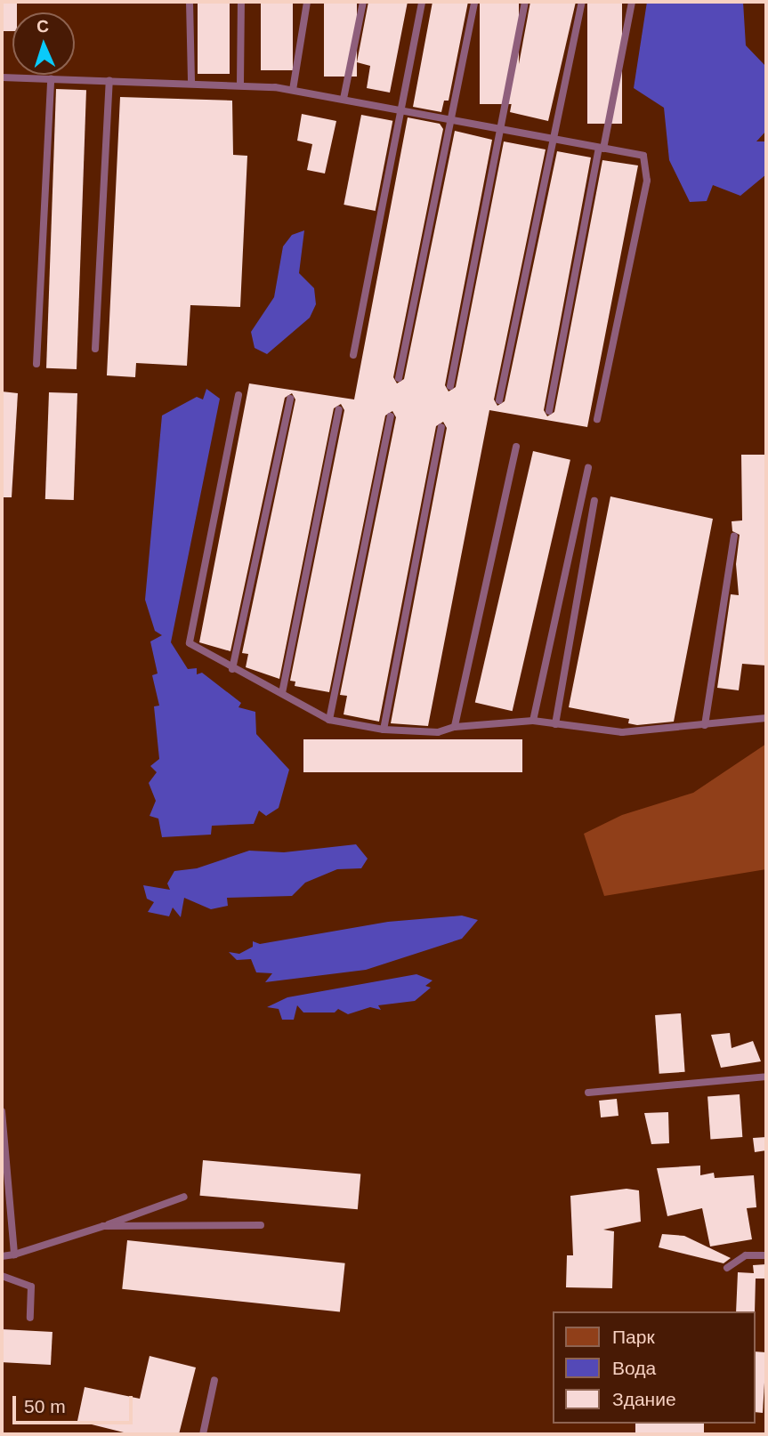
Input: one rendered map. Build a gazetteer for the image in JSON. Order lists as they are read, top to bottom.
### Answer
{
  "legend": ["Парк", "Вода", "Здание"],
  "scale_bar": "50 m",
  "north": "top"
}
